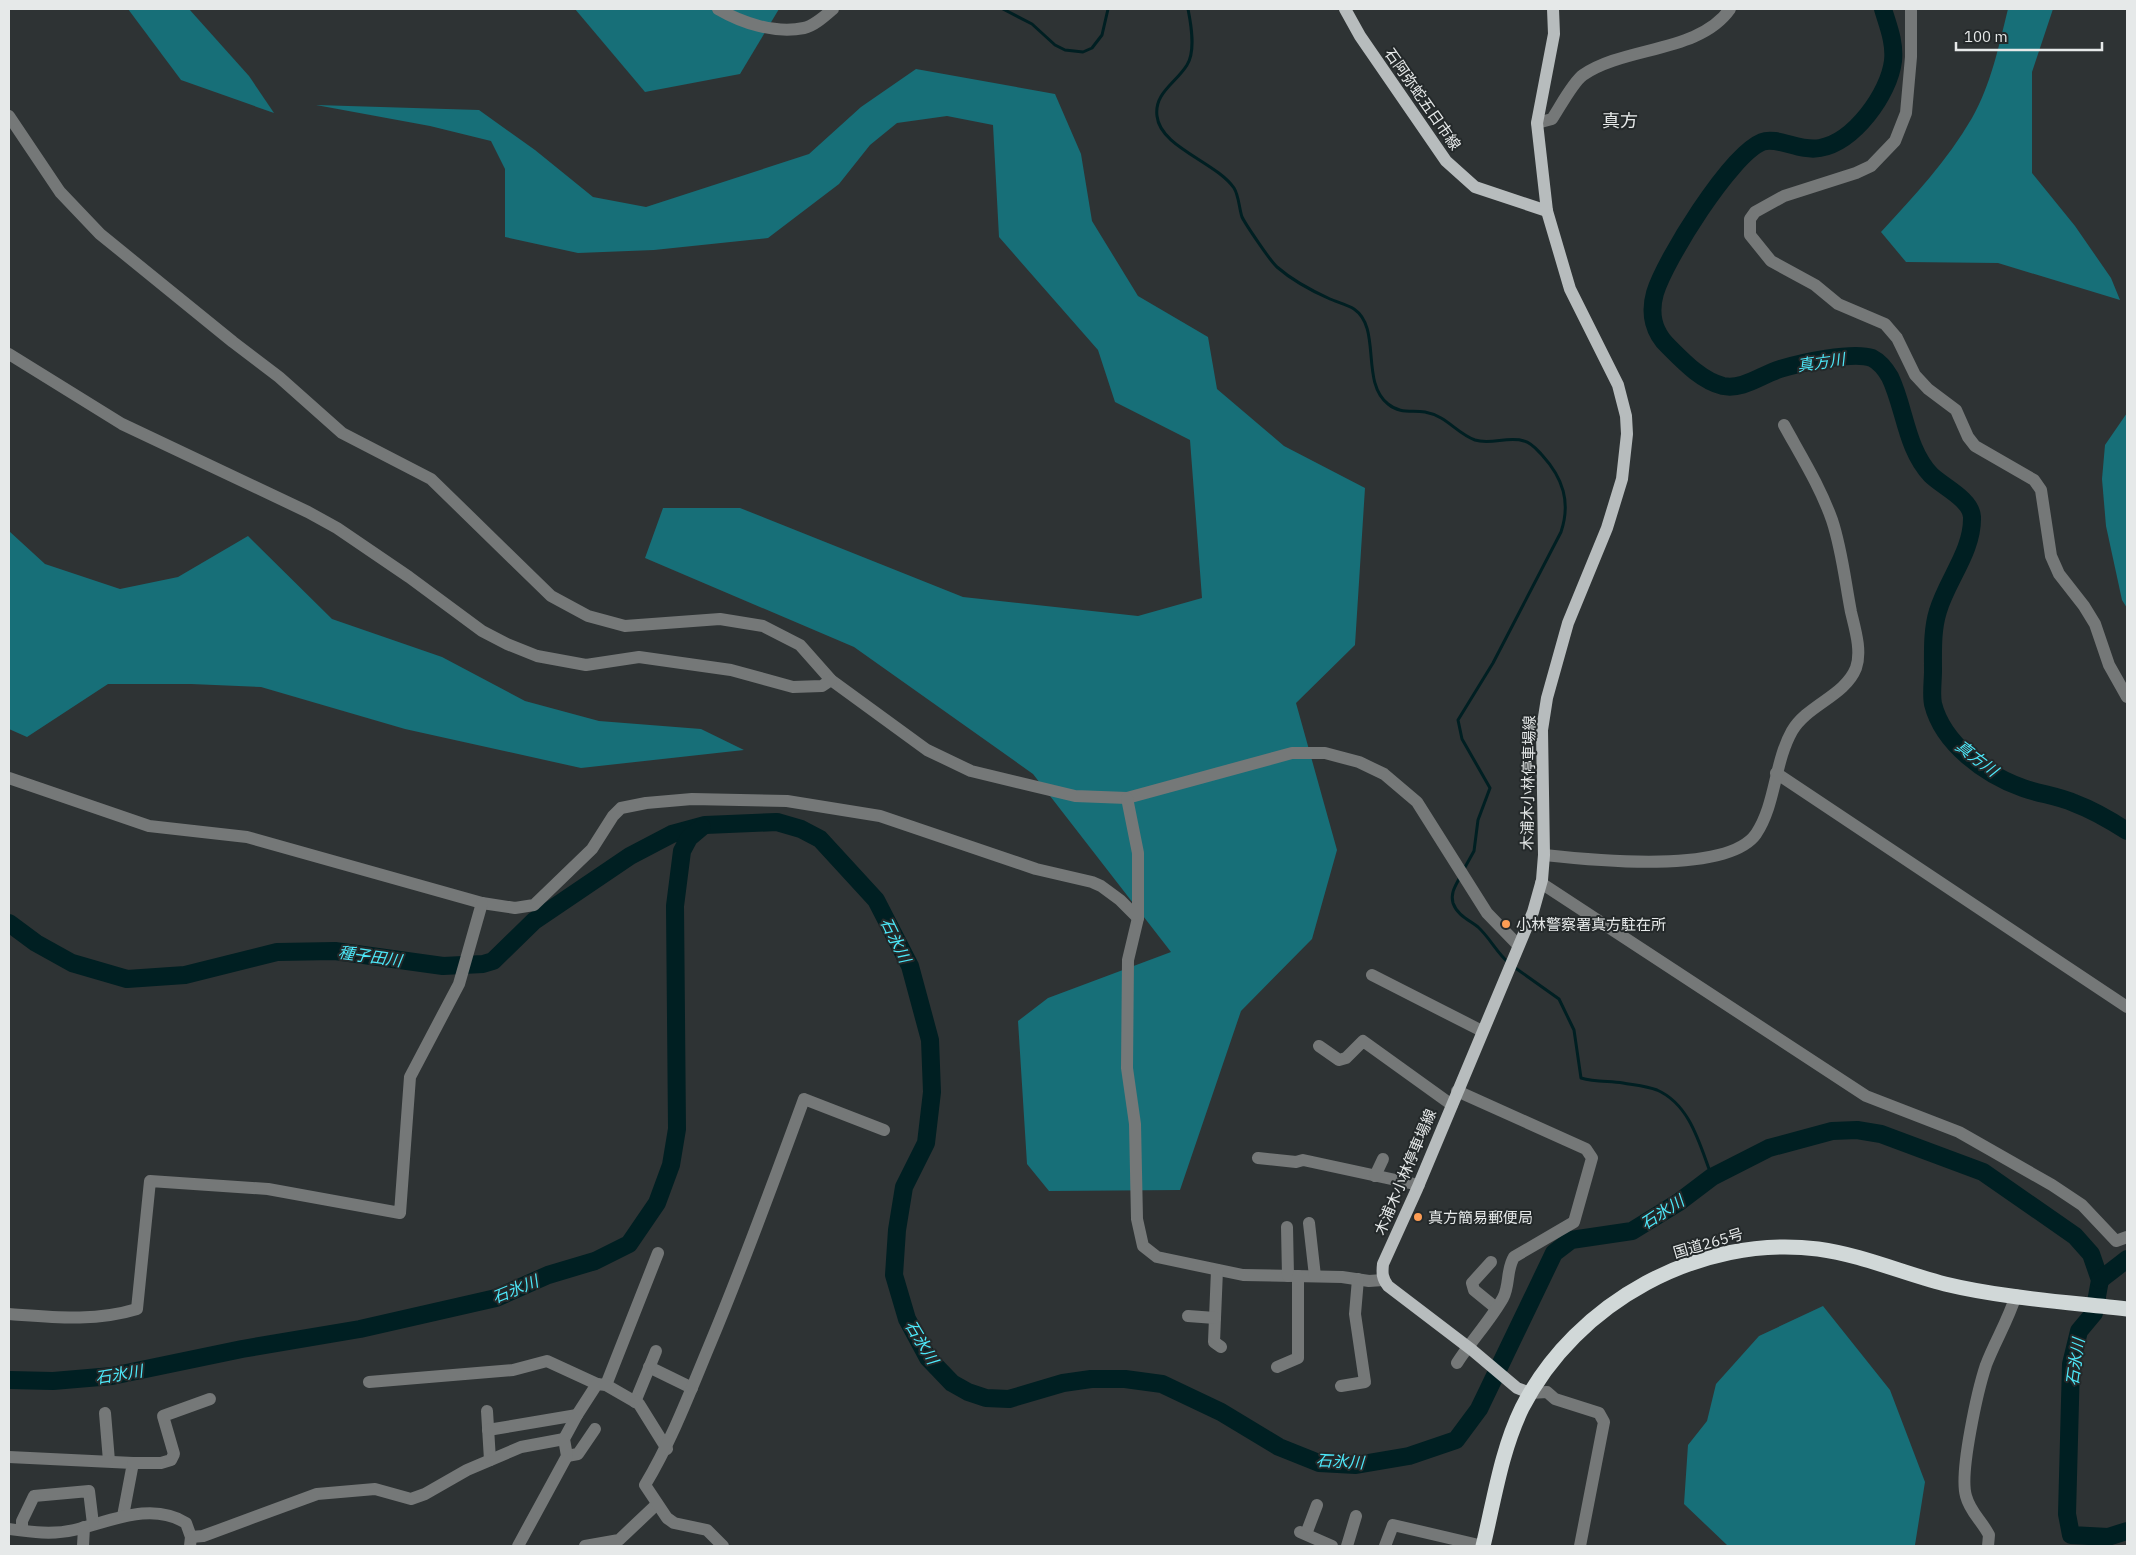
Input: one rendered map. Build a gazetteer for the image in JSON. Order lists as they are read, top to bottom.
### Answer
{
  "streets": {
    "highway": ["国道265号"],
    "main road": ["石阿弥蛇五日市線", "木浦木小林停車場線"]
  },
  "crossings": [
    ["石阿弥蛇五日市線", "木浦木小林停車場線"]
  ],
  "districts": ["真方"],
  "water": ["真方川", "石氷川", "種子田川"],
  "places": ["小林警察署真方駐在所", "真方簡易郵便局"],
  "scale_bar": "100 m"
}
